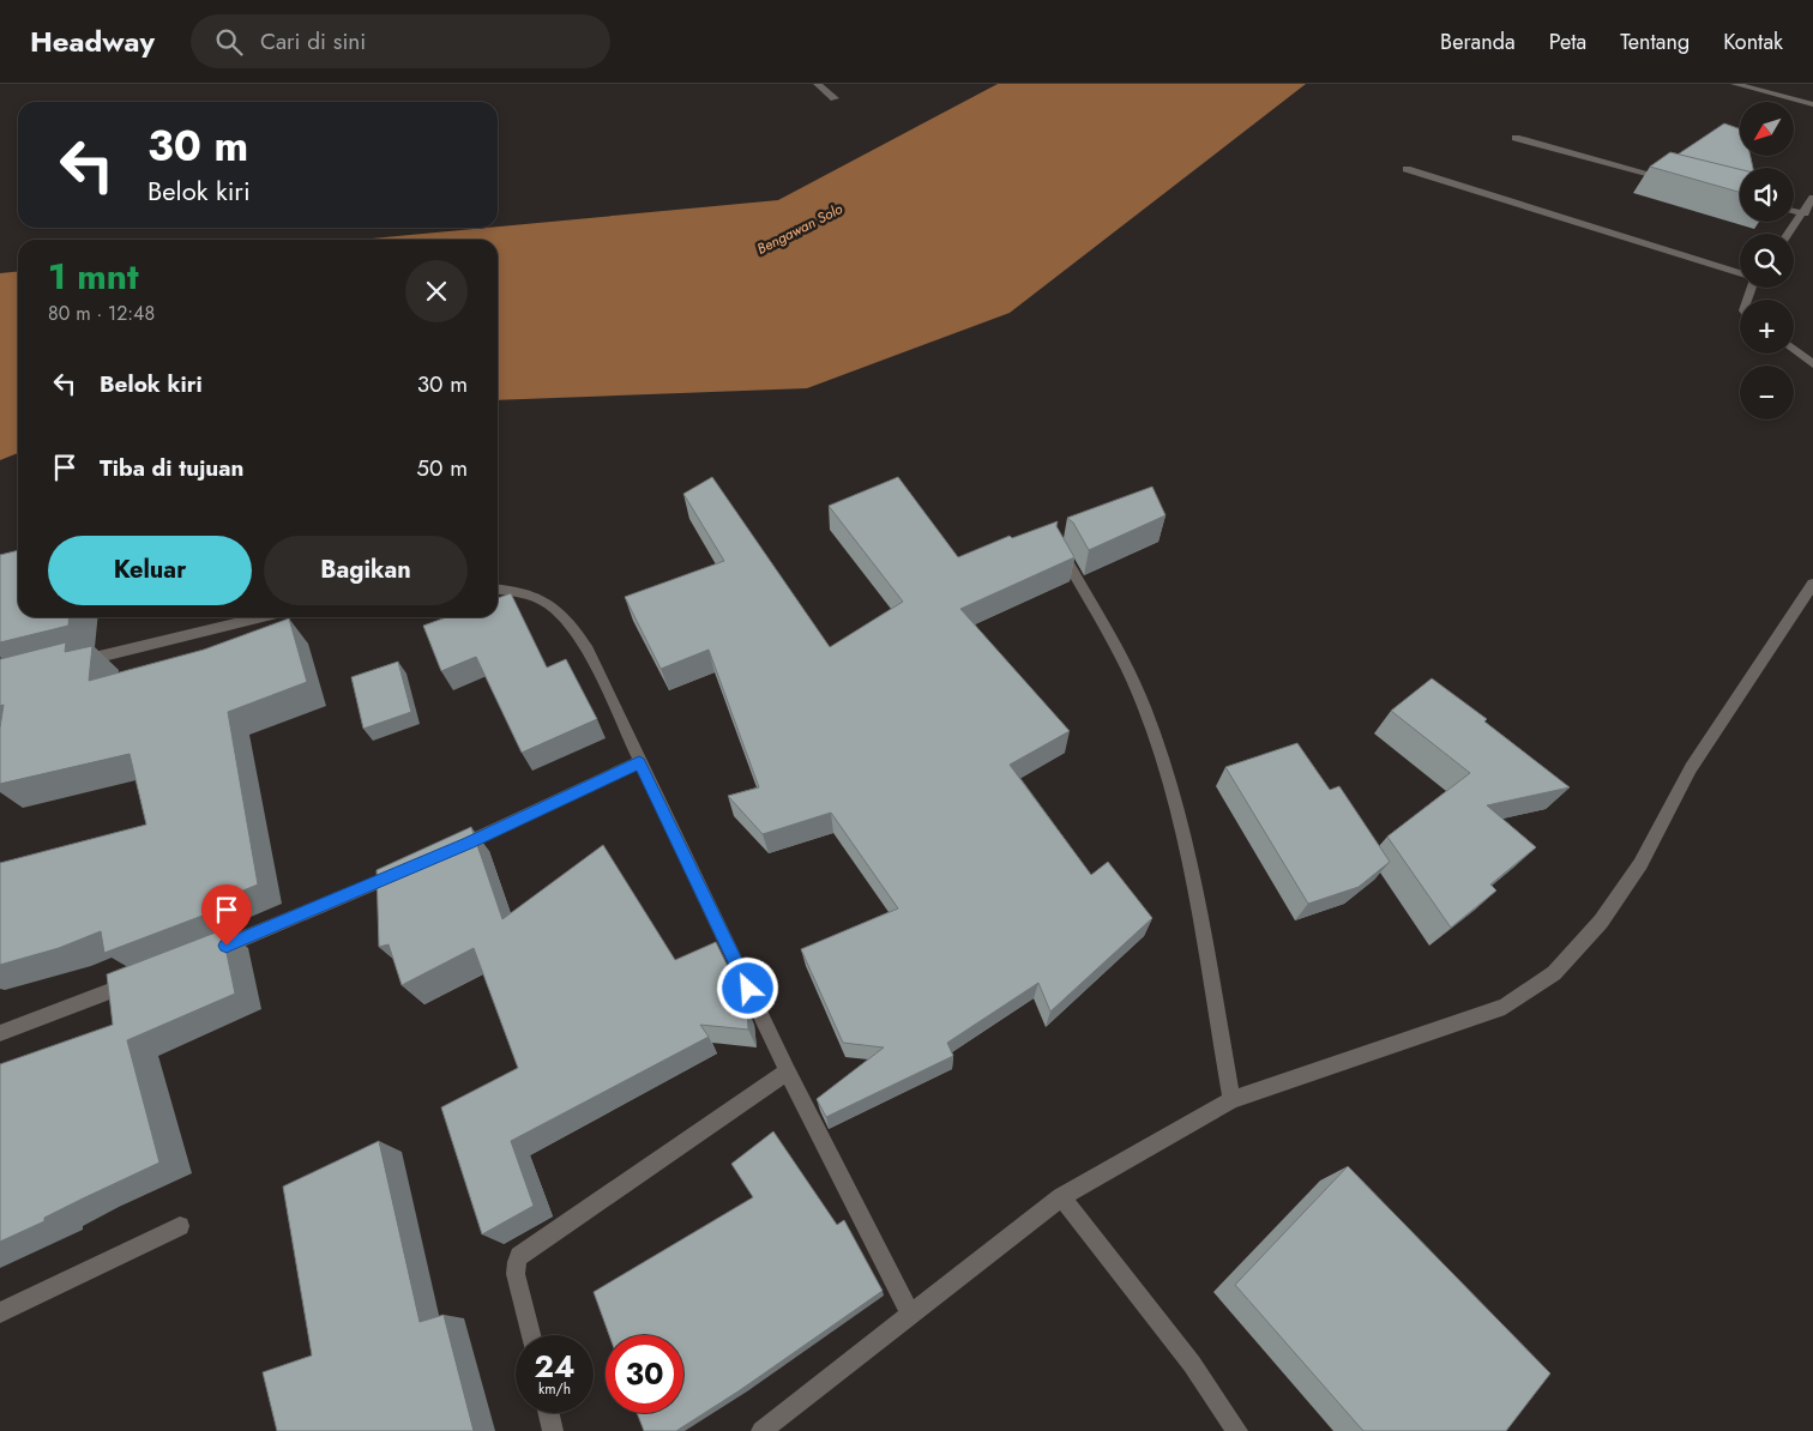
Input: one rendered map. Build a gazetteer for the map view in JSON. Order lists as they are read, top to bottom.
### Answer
{
  "water": ["Bengawan Solo"],
  "north": "bottom left",
  "page": {
    "header": "Headway",
    "search": "Cari di sini",
    "nav": [
      "Beranda",
      "Peta",
      "Tentang",
      "Kontak"
    ],
    "map_buttons": ["+", "−"],
    "turn": ["30 m", "Belok kiri"],
    "heading": ["1 mnt", "80 m · 12:48"],
    "list": [
      {
        "name": "Belok kiri",
        "value": "30 m"
      },
      {
        "name": "Tiba di tujuan",
        "value": "50 m"
      }
    ],
    "buttons": ["Keluar", "Bagikan"],
    "speed": "24 km/h",
    "limit": "30"
  }
}
